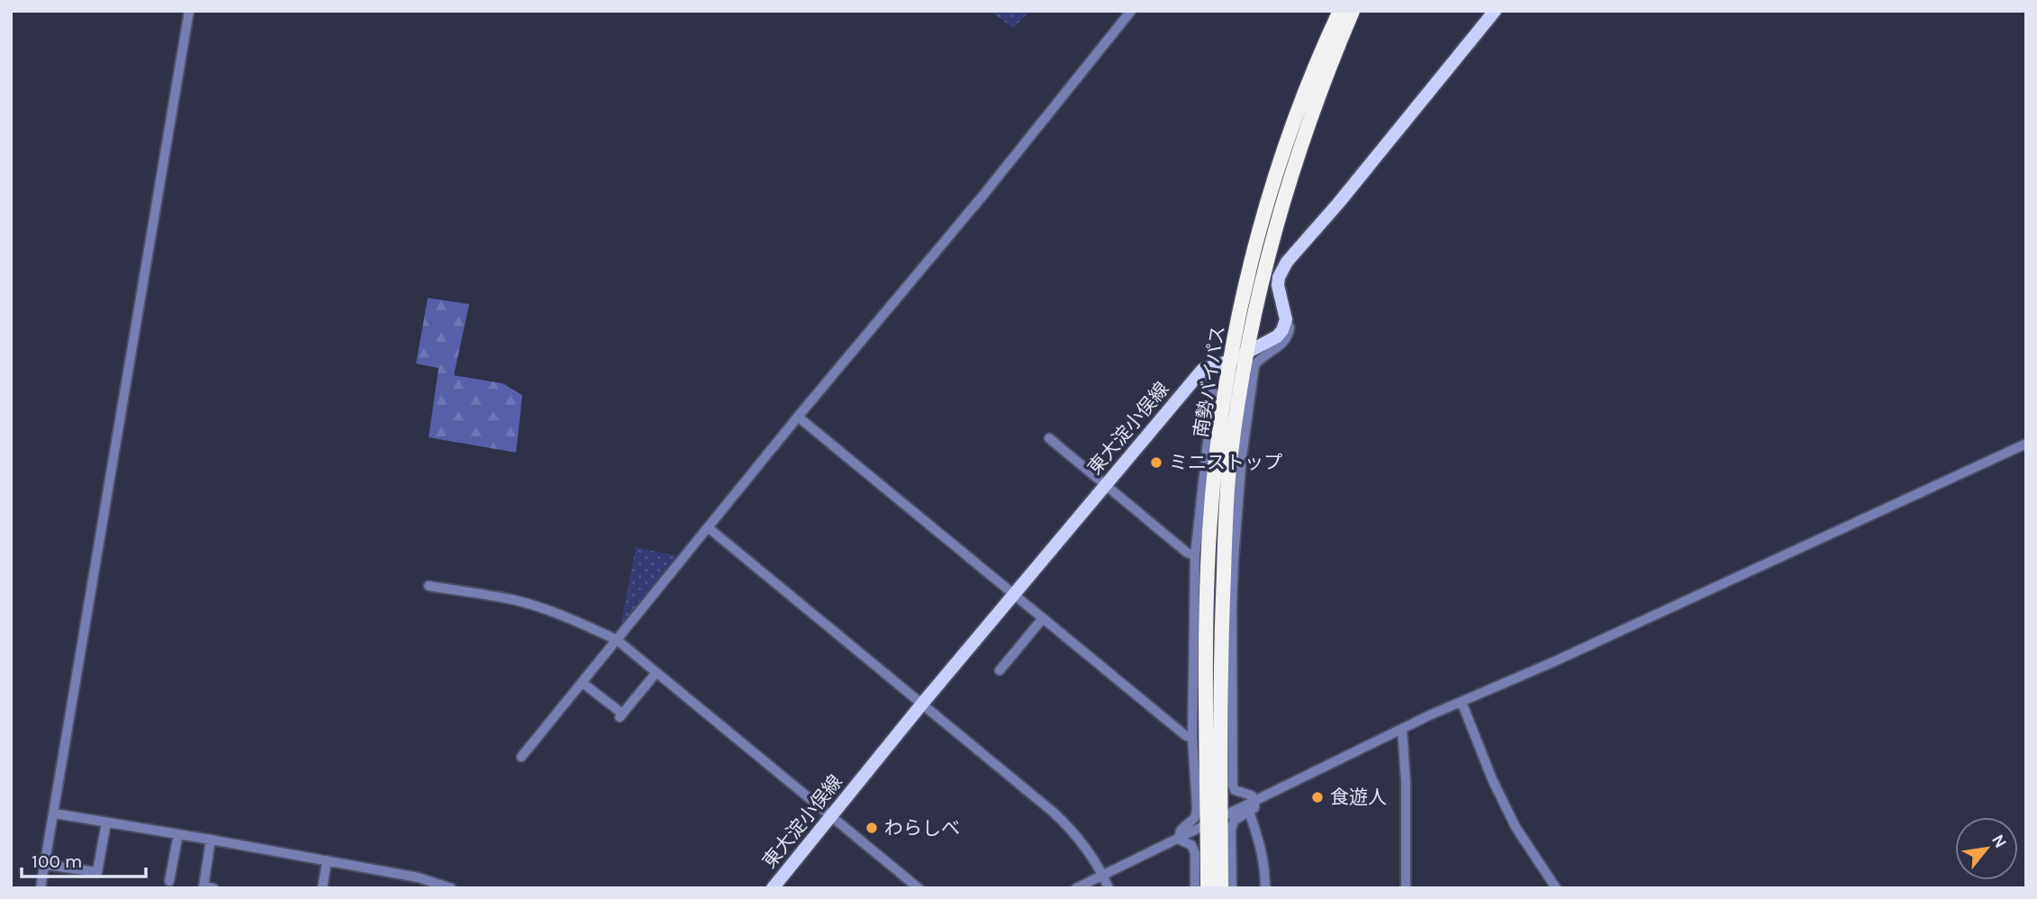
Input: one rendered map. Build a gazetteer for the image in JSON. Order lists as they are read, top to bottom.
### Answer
{
  "streets": {
    "highway": ["南勢バイパス"],
    "main road": ["東大淀小俣線"]
  },
  "crossings": [
    ["南勢バイパス", "東大淀小俣線"]
  ],
  "places": ["ミニストップ", "食遊人", "わらしべ"],
  "scale_bar": "100 m",
  "north": "top right"
}
